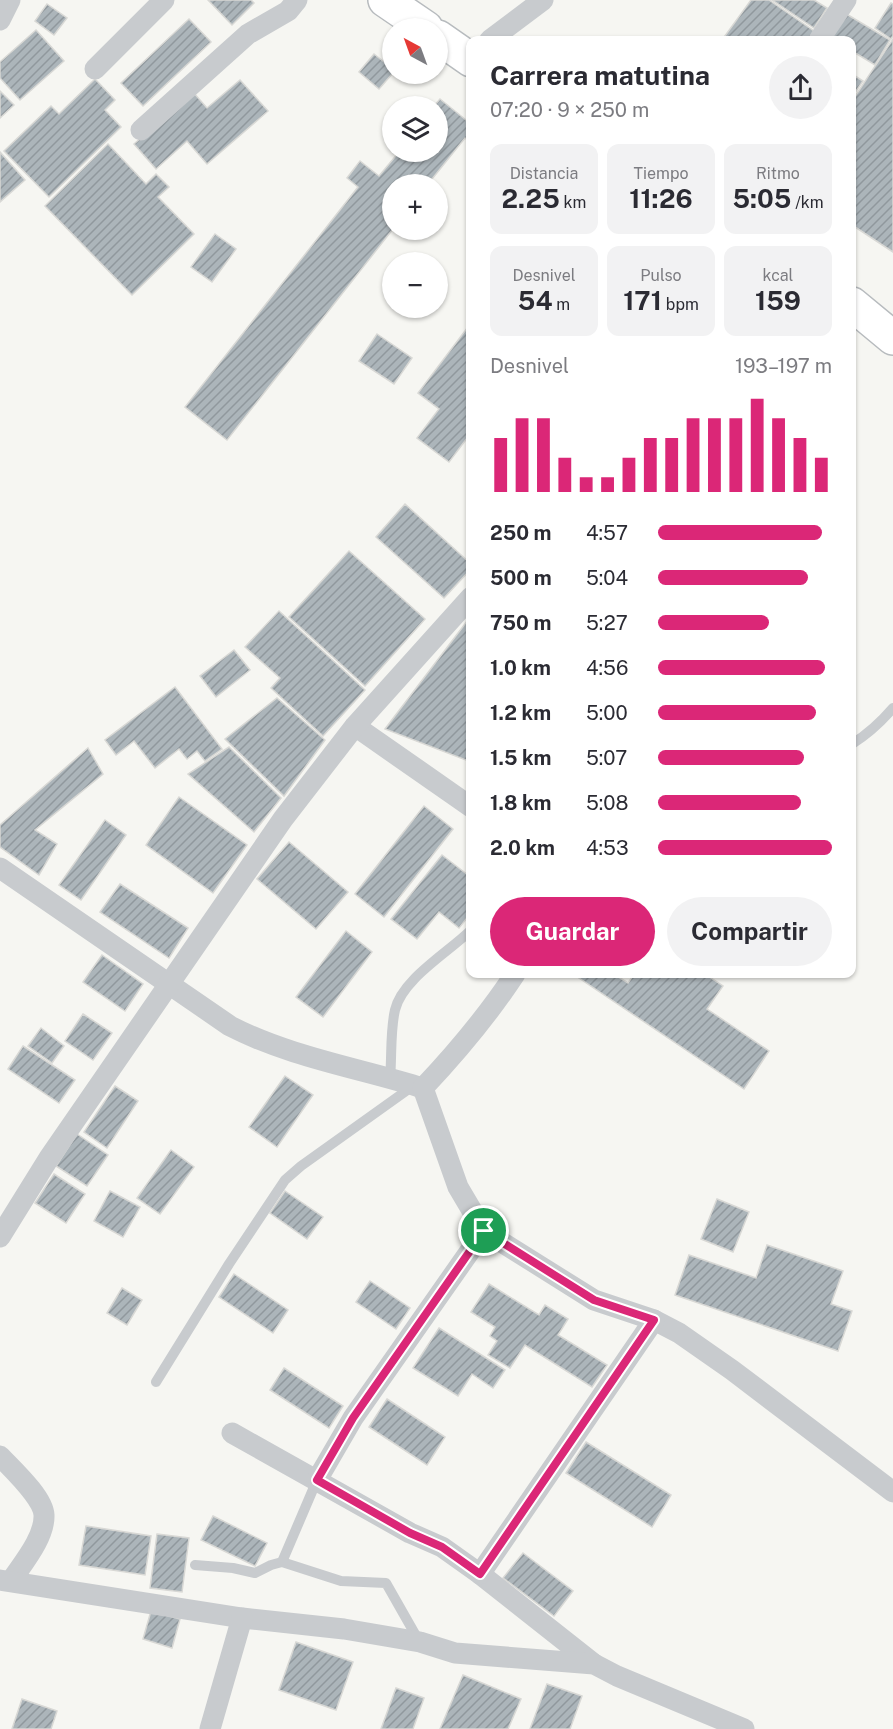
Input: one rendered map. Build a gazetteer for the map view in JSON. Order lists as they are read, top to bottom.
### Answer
{
  "north": "top left",
  "page": {
    "map_buttons": ["+", "−"],
    "heading": ["Carrera matutina", "07:20 · 9 × 250 m"],
    "stats": [
      ["Distancia", "2.25 km"],
      ["Tiempo", "11:26"],
      ["Ritmo", "5:05 /km"],
      ["Desnivel", "54 m"],
      ["Pulso", "171 bpm"],
      ["kcal", "159"]
    ],
    "chart": ["Desnivel", "193–197 m"],
    "list": [
      {
        "name": "250 m",
        "note": "4:57"
      },
      {
        "name": "500 m",
        "note": "5:04"
      },
      {
        "name": "750 m",
        "note": "5:27"
      },
      {
        "name": "1.0 km",
        "note": "4:56"
      },
      {
        "name": "1.2 km",
        "note": "5:00"
      },
      {
        "name": "1.5 km",
        "note": "5:07"
      },
      {
        "name": "1.8 km",
        "note": "5:08"
      },
      {
        "name": "2.0 km",
        "note": "4:53"
      }
    ],
    "buttons": ["Guardar", "Compartir"]
  }
}
